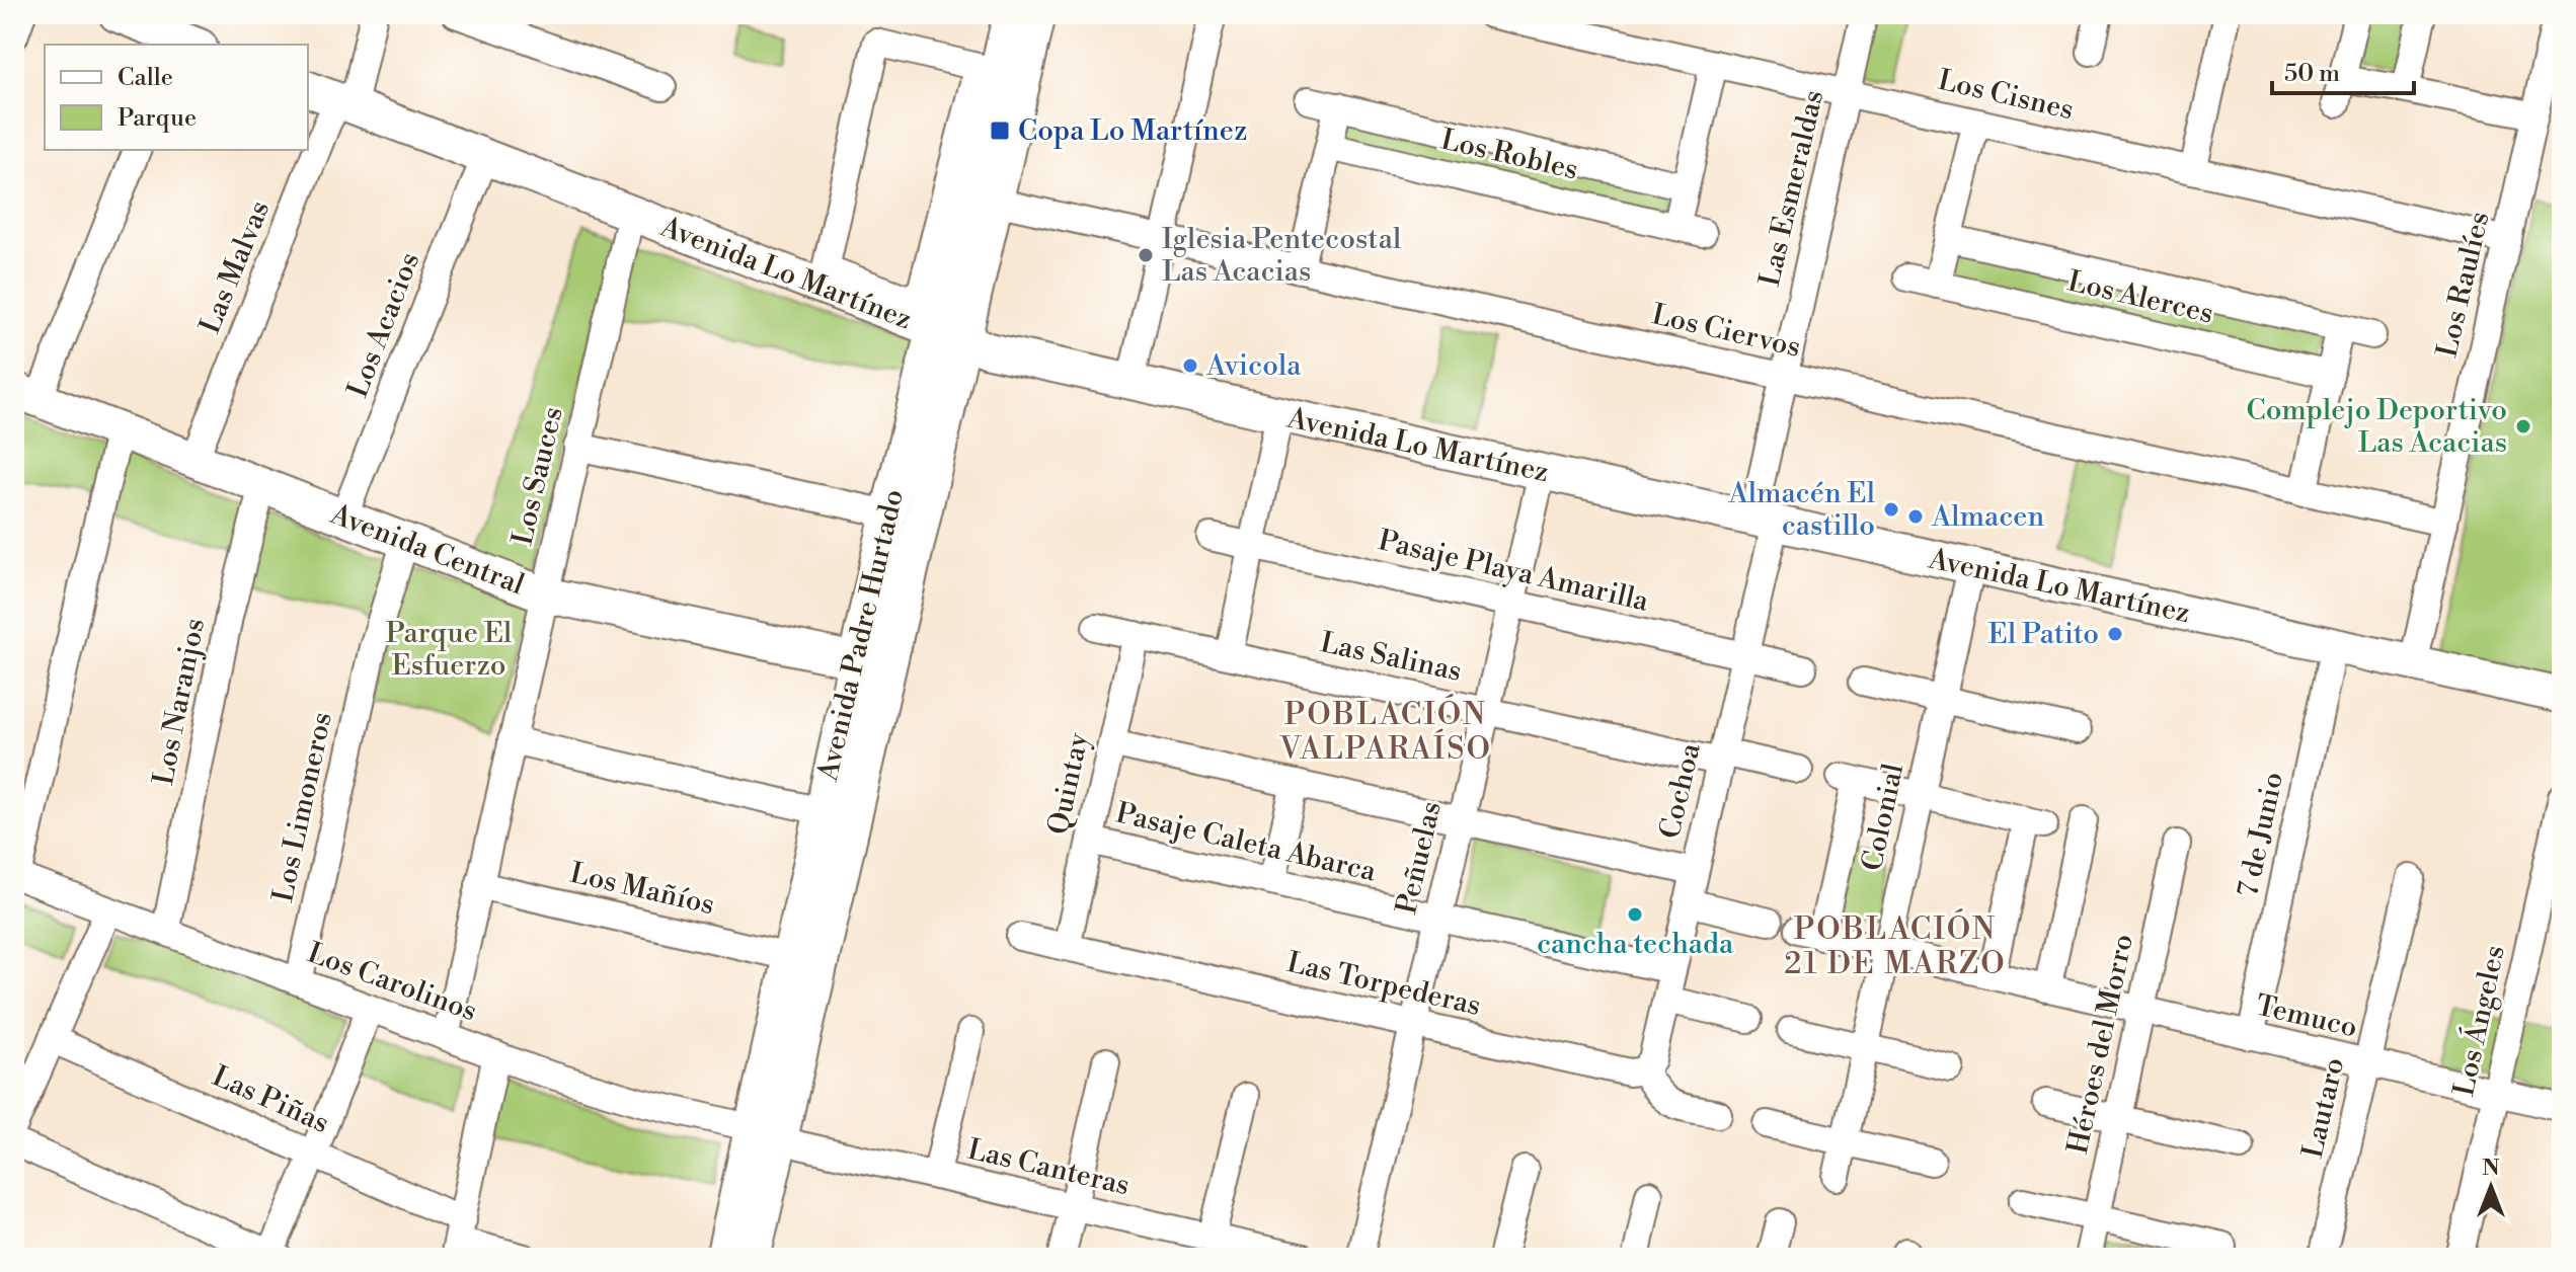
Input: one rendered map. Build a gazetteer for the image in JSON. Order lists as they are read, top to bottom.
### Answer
{
  "streets": {
    "main road": ["Avenida Lo Martínez", "Avenida Central", "Avenida Padre Hurtado"],
    "street": [
      "Los Cisnes",
      "Los Robles",
      "Las Esmeraldas",
      "Las Malvas",
      "Los Raulíes",
      "Los Alerces",
      "Los Acacios",
      "Los Ciervos",
      "Los Sauces",
      "Pasaje Playa Amarilla",
      "Las Salinas",
      "Los Naranjos",
      "Quintay",
      "Cochoa",
      "Los Limoneros",
      "Colonial",
      "7 de Junio",
      "Pasaje Caleta Abarca",
      "Peñuelas",
      "Los Mañíos",
      "Los Carolinos",
      "Las Torpederas",
      "Temuco",
      "Los Ángeles",
      "Héroes del Morro",
      "Las Piñas",
      "Lautaro",
      "Las Canteras"
    ]
  },
  "crossings": [
    ["Los Cisnes", "Los Robles"],
    ["Los Cisnes", "Las Esmeraldas"],
    ["Los Cisnes", "Los Raulíes"],
    ["Las Esmeraldas", "Avenida Lo Martínez"],
    ["Las Esmeraldas", "Los Ciervos"],
    ["Las Esmeraldas", "Cochoa"],
    ["Las Malvas", "Avenida Lo Martínez"],
    ["Las Malvas", "Avenida Central"],
    ["Avenida Lo Martínez", "Los Raulíes"],
    ["Avenida Lo Martínez", "Los Acacios"],
    ["Avenida Lo Martínez", "Los Sauces"],
    ["Avenida Lo Martínez", "Avenida Padre Hurtado"],
    ["Avenida Lo Martínez", "Cochoa"],
    ["Avenida Lo Martínez", "Colonial"],
    ["Avenida Lo Martínez", "7 de Junio"],
    ["Avenida Lo Martínez", "Peñuelas"],
    ["Los Raulíes", "Los Ciervos"],
    ["Los Acacios", "Avenida Central"],
    ["Los Ciervos", "Avenida Padre Hurtado"],
    ["Los Sauces", "Avenida Central"],
    ["Los Sauces", "Los Mañíos"],
    ["Los Sauces", "Los Carolinos"],
    ["Avenida Central", "Avenida Padre Hurtado"],
    ["Avenida Central", "Los Naranjos"],
    ["Avenida Central", "Los Limoneros"],
    ["Pasaje Playa Amarilla", "Cochoa"],
    ["Pasaje Playa Amarilla", "Peñuelas"],
    ["Avenida Padre Hurtado", "Los Mañíos"],
    ["Avenida Padre Hurtado", "Los Carolinos"],
    ["Avenida Padre Hurtado", "Las Canteras"],
    ["Las Salinas", "Quintay"],
    ["Las Salinas", "Cochoa"],
    ["Las Salinas", "Peñuelas"],
    ["Los Naranjos", "Los Carolinos"],
    ["Quintay", "Pasaje Caleta Abarca"],
    ["Quintay", "Las Torpederas"],
    ["Cochoa", "Pasaje Caleta Abarca"],
    ["Cochoa", "Las Torpederas"],
    ["Los Limoneros", "Los Carolinos"],
    ["Colonial", "Temuco"],
    ["7 de Junio", "Temuco"],
    ["Pasaje Caleta Abarca", "Peñuelas"],
    ["Peñuelas", "Las Torpederas"],
    ["Los Carolinos", "Las Canteras"],
    ["Temuco", "Los Ángeles"],
    ["Temuco", "Héroes del Morro"],
    ["Temuco", "Lautaro"]
  ],
  "districts": ["POBLACIÓN VALPARAÍSO", "POBLACIÓN 21 DE MARZO"],
  "parks": ["Parque El Esfuerzo"],
  "places": {
    "transit": ["Copa Lo Martínez"],
    "other": [
      "Iglesia Pentecostal Las Acacias",
      "Avicola",
      "Complejo Deportivo Las Acacias",
      "Almacén El castillo",
      "Almacen",
      "El Patito",
      "cancha techada"
    ]
  },
  "legend": ["Calle", "Parque"],
  "scale_bar": "50 m",
  "north": "top"
}
